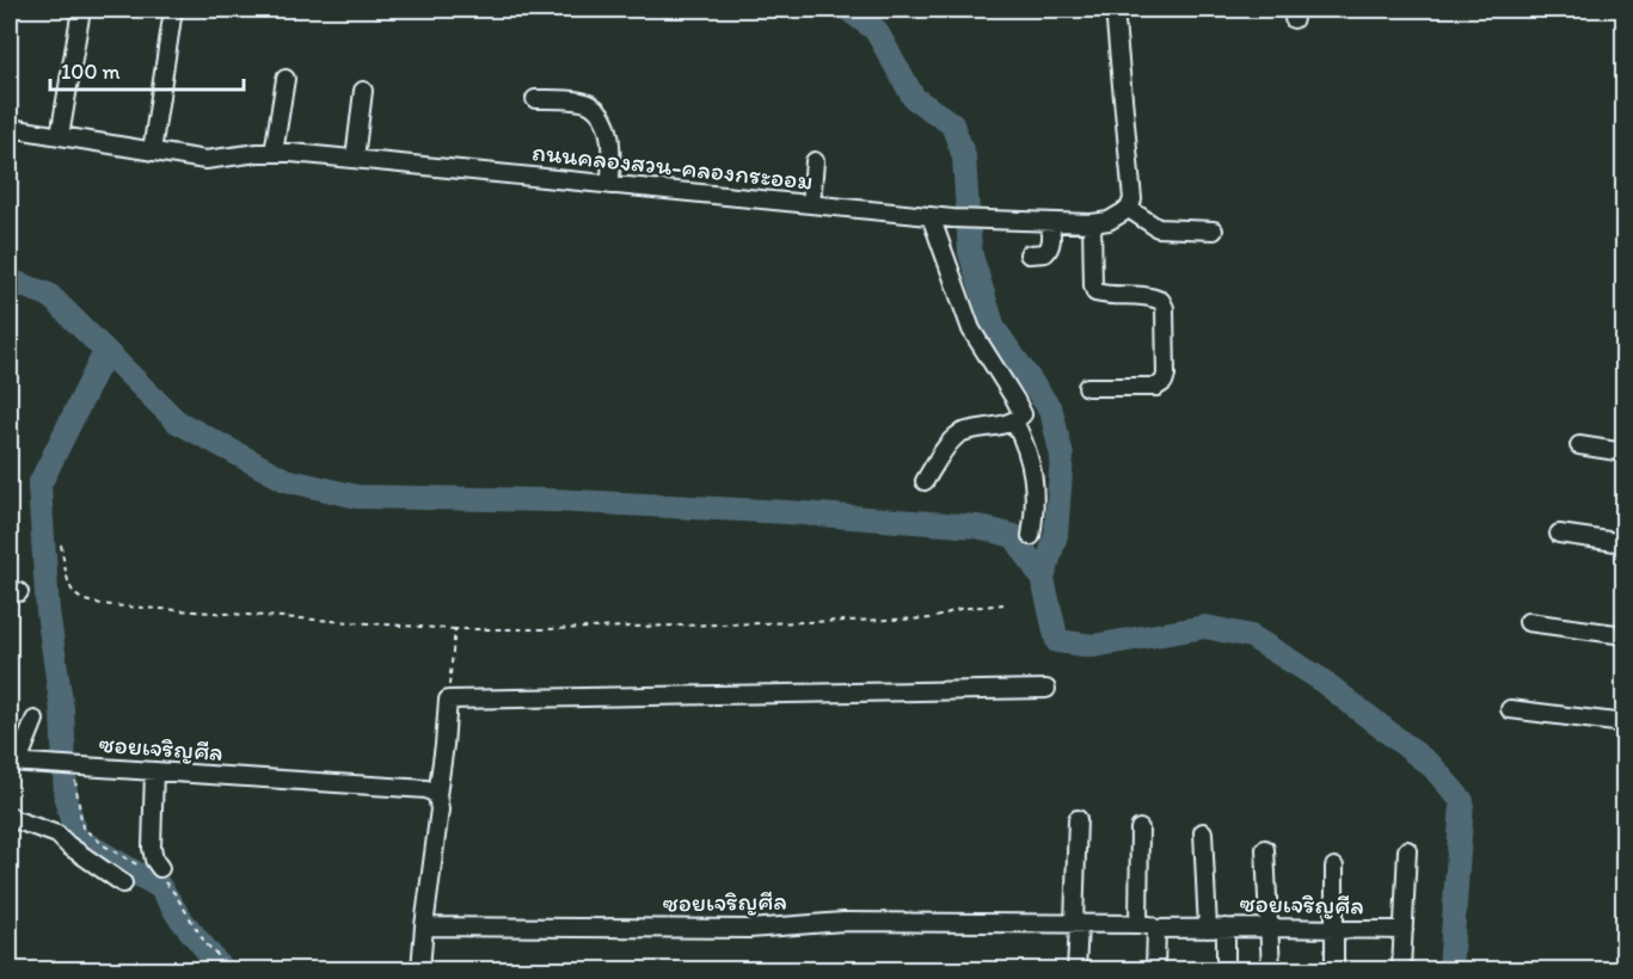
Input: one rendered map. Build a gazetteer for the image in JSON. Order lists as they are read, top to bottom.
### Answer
{
  "streets": {
    "street": ["ถนนคลองสวน-คลองกระออม", "ซอยเจริญศีล"]
  },
  "scale_bar": "100 m"
}
